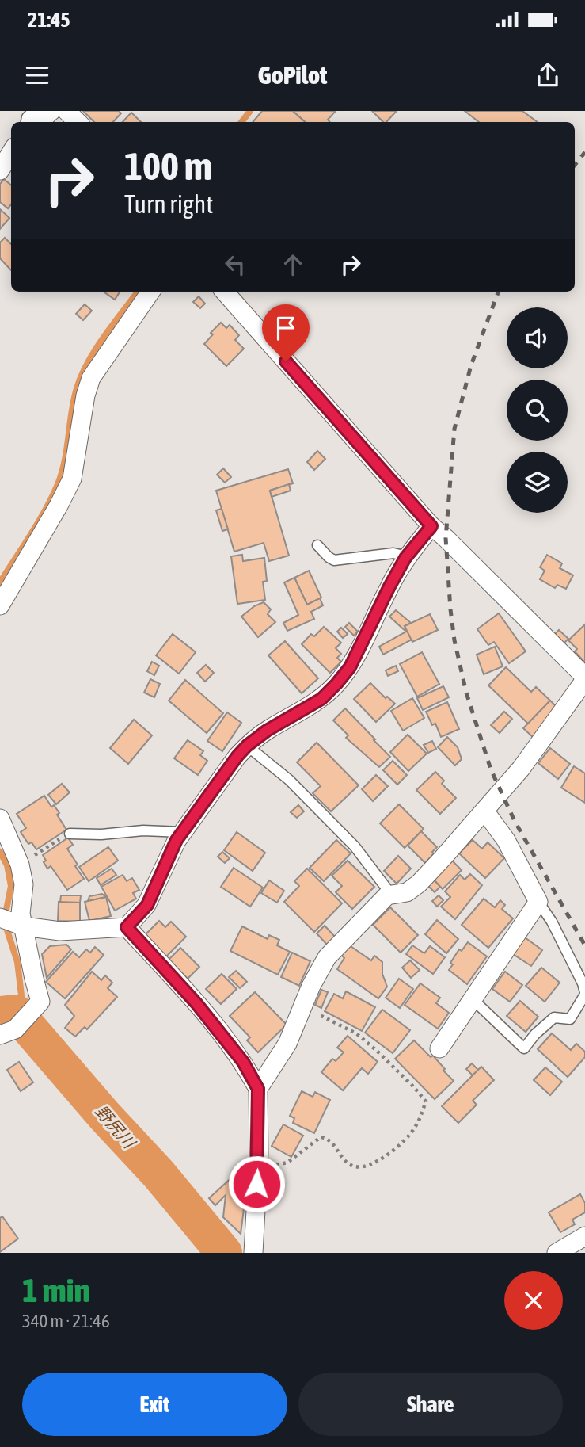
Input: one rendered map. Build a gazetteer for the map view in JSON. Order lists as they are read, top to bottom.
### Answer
{
  "water": ["野尻川"],
  "page": {
    "status": "21:45",
    "header": "GoPilot",
    "turn": ["100 m", "Turn right"],
    "heading": ["1 min", "340 m · 21:46"],
    "buttons": ["Exit", "Share"]
  }
}
